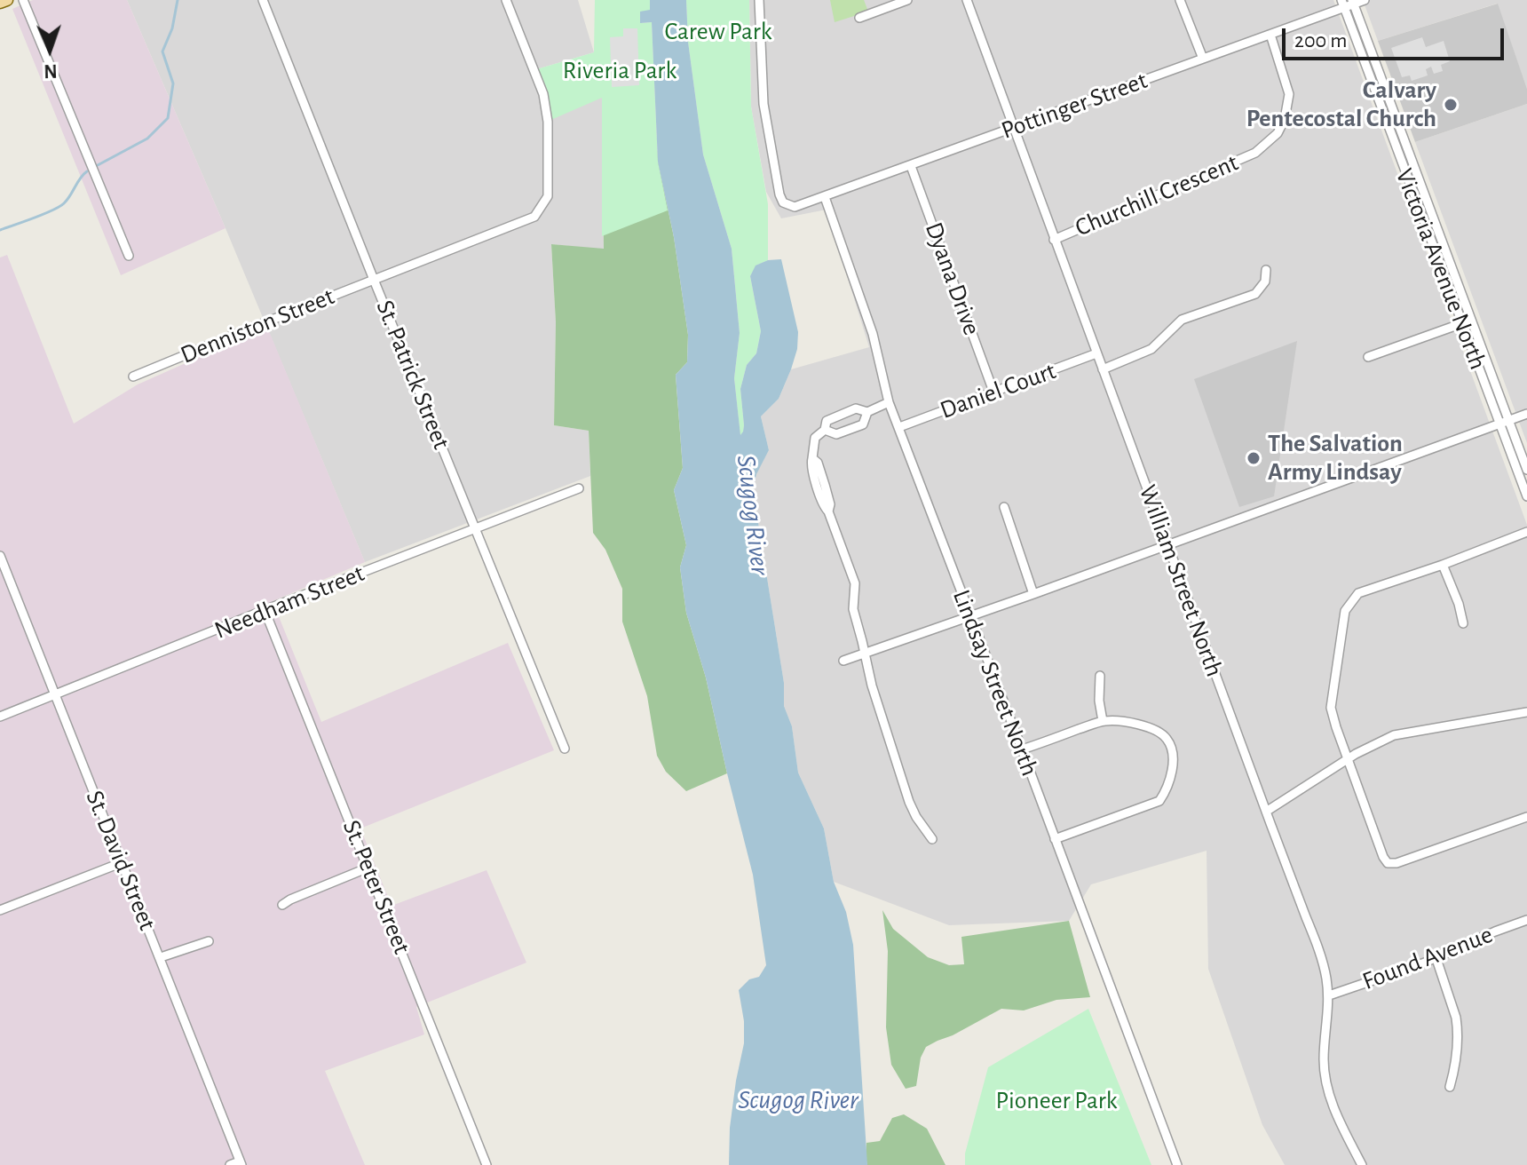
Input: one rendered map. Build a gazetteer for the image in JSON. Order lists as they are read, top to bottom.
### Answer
{
  "streets": {
    "street": [
      "Pottinger Street",
      "Churchill Crescent",
      "Victoria Avenue North",
      "Dyana Drive",
      "Denniston Street",
      "St. Patrick Street",
      "Daniel Court",
      "William Street North",
      "Needham Street",
      "Lindsay Street North",
      "St. David Street",
      "St. Peter Street",
      "Found Avenue"
    ]
  },
  "crossings": [
    ["Pottinger Street", "Churchill Crescent"],
    ["Pottinger Street", "Victoria Avenue North"],
    ["Pottinger Street", "Dyana Drive"],
    ["Pottinger Street", "William Street North"],
    ["Pottinger Street", "Lindsay Street North"],
    ["Churchill Crescent", "William Street North"],
    ["Dyana Drive", "Daniel Court"],
    ["Denniston Street", "St. Patrick Street"],
    ["St. Patrick Street", "Needham Street"],
    ["Daniel Court", "William Street North"],
    ["Daniel Court", "Lindsay Street North"],
    ["William Street North", "Found Avenue"],
    ["Needham Street", "St. David Street"],
    ["Needham Street", "St. Peter Street"]
  ],
  "water": ["Scugog River"],
  "parks": ["Carew Park", "Riveria Park", "Pioneer Park"],
  "places": ["Calvary Pentecostal Church", "The Salvation Army Lindsay"],
  "scale_bar": "200 m",
  "north": "bottom"
}
